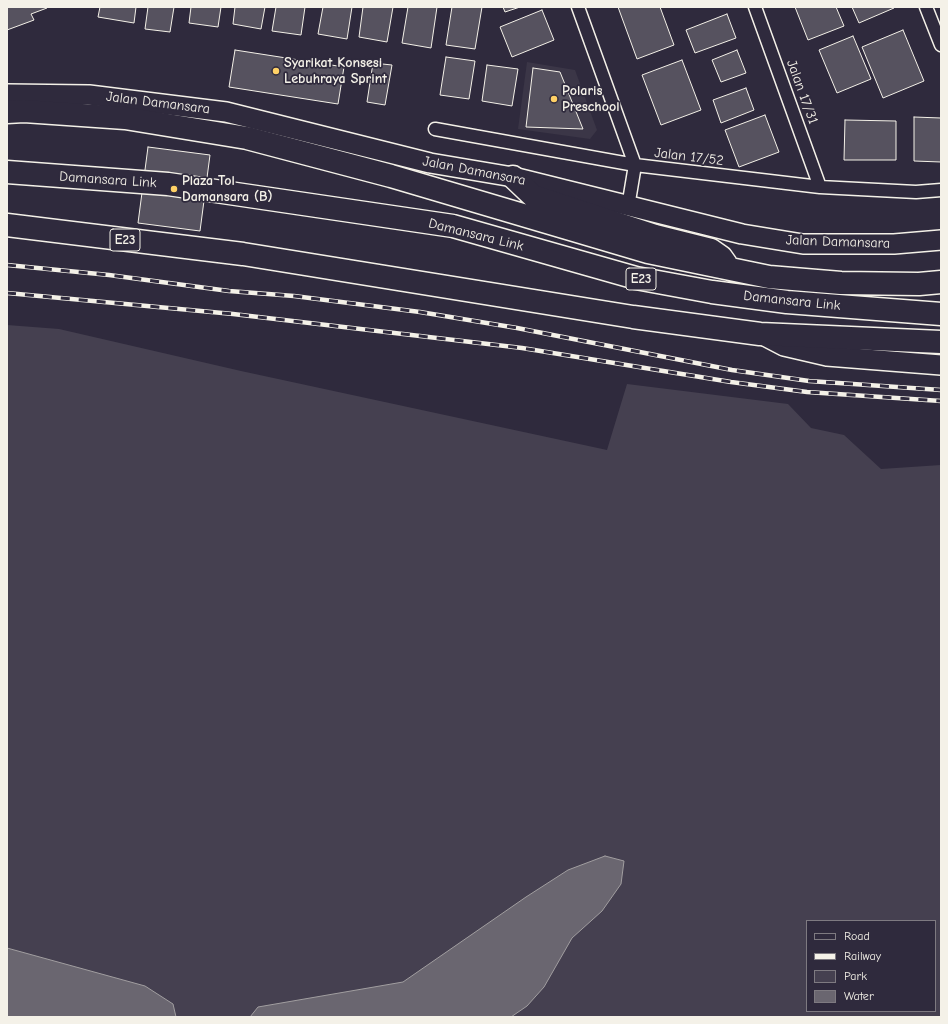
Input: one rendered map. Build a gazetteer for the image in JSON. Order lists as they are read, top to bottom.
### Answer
{
  "streets": {
    "highway": ["Damansara Link", "E23"],
    "main road": ["Jalan Damansara"],
    "street": ["Jalan 17/31", "Jalan 17/52"]
  },
  "crossings": [
    ["Jalan 17/31", "Jalan 17/52"]
  ],
  "places": ["Syarikat Konsesi Lebuhraya Sprint", "Polaris Preschool", "Plaza Tol Damansara (B)"],
  "legend": [
    "Road",
    "Railway",
    "Park",
    "Water"
  ]
}
